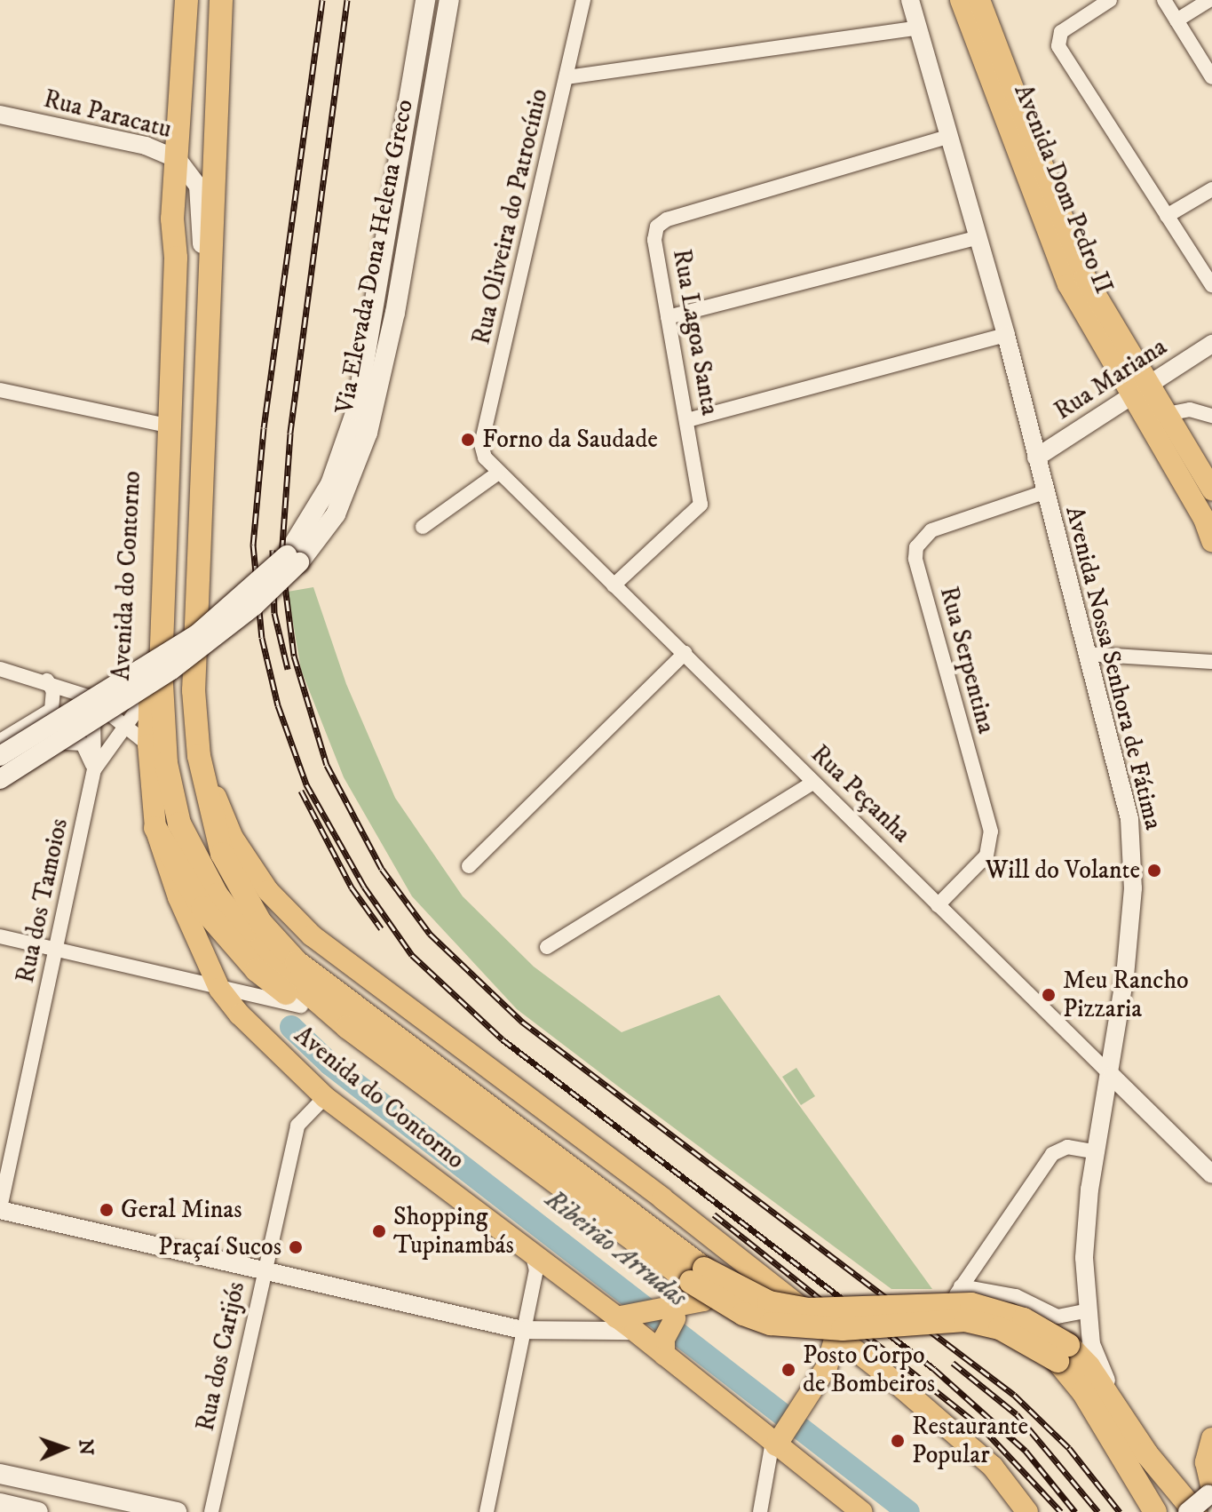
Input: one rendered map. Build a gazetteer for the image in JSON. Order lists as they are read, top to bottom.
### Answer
{
  "streets": {
    "highway": ["Avenida do Contorno"],
    "main road": ["Avenida Dom Pedro II", "Via Elevada Dona Helena Greco"],
    "street": [
      "Rua Paracatu",
      "Rua Oliveira do Patrocínio",
      "Rua Lagoa Santa",
      "Rua Mariana",
      "Rua Serpentina",
      "Avenida Nossa Senhora de Fátima",
      "Rua Peçanha",
      "Rua dos Tamoios",
      "Rua dos Carijós"
    ]
  },
  "crossings": [
    ["Rua Paracatu", "Avenida do Contorno"],
    ["Avenida Dom Pedro II", "Rua Mariana"],
    ["Rua Oliveira do Patrocínio", "Rua Peçanha"],
    ["Rua Lagoa Santa", "Avenida Nossa Senhora de Fátima"],
    ["Rua Lagoa Santa", "Rua Peçanha"],
    ["Rua Mariana", "Avenida Nossa Senhora de Fátima"],
    ["Avenida do Contorno", "Avenida Nossa Senhora de Fátima"],
    ["Avenida do Contorno", "Rua dos Tamoios"],
    ["Avenida do Contorno", "Rua dos Carijós"],
    ["Rua Serpentina", "Avenida Nossa Senhora de Fátima"],
    ["Rua Serpentina", "Rua Peçanha"],
    ["Avenida Nossa Senhora de Fátima", "Rua Peçanha"]
  ],
  "water": ["Ribeirão Arrudas"],
  "places": [
    "Forno da Saudade",
    "Will do Volante",
    "Meu Rancho Pizzaria",
    "Geral Minas",
    "Shopping Tupinambás",
    "Praçaí Sucos",
    "Posto Corpo de Bombeiros",
    "Restaurante Popular"
  ],
  "north": "right"
}
